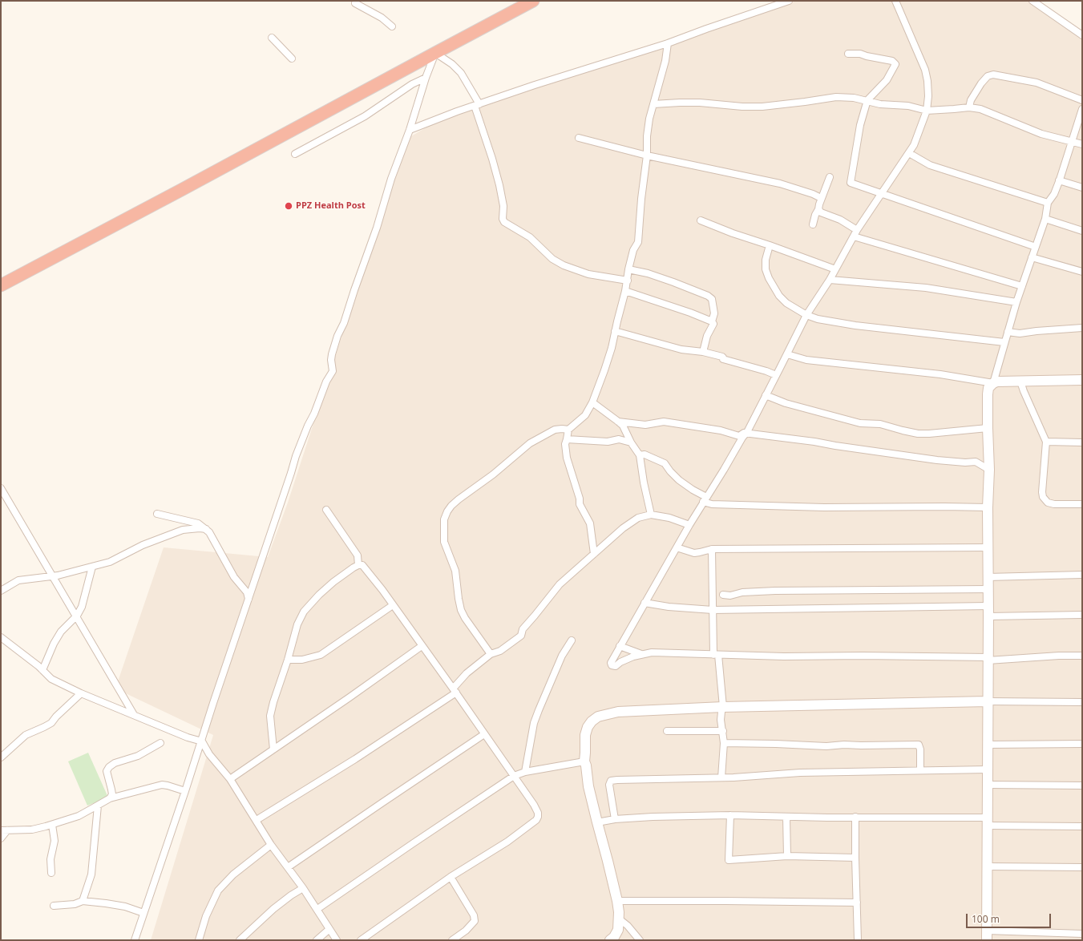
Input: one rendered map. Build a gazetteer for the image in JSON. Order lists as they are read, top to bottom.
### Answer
{
  "places": ["PPZ Health Post"],
  "scale_bar": "100 m"
}
